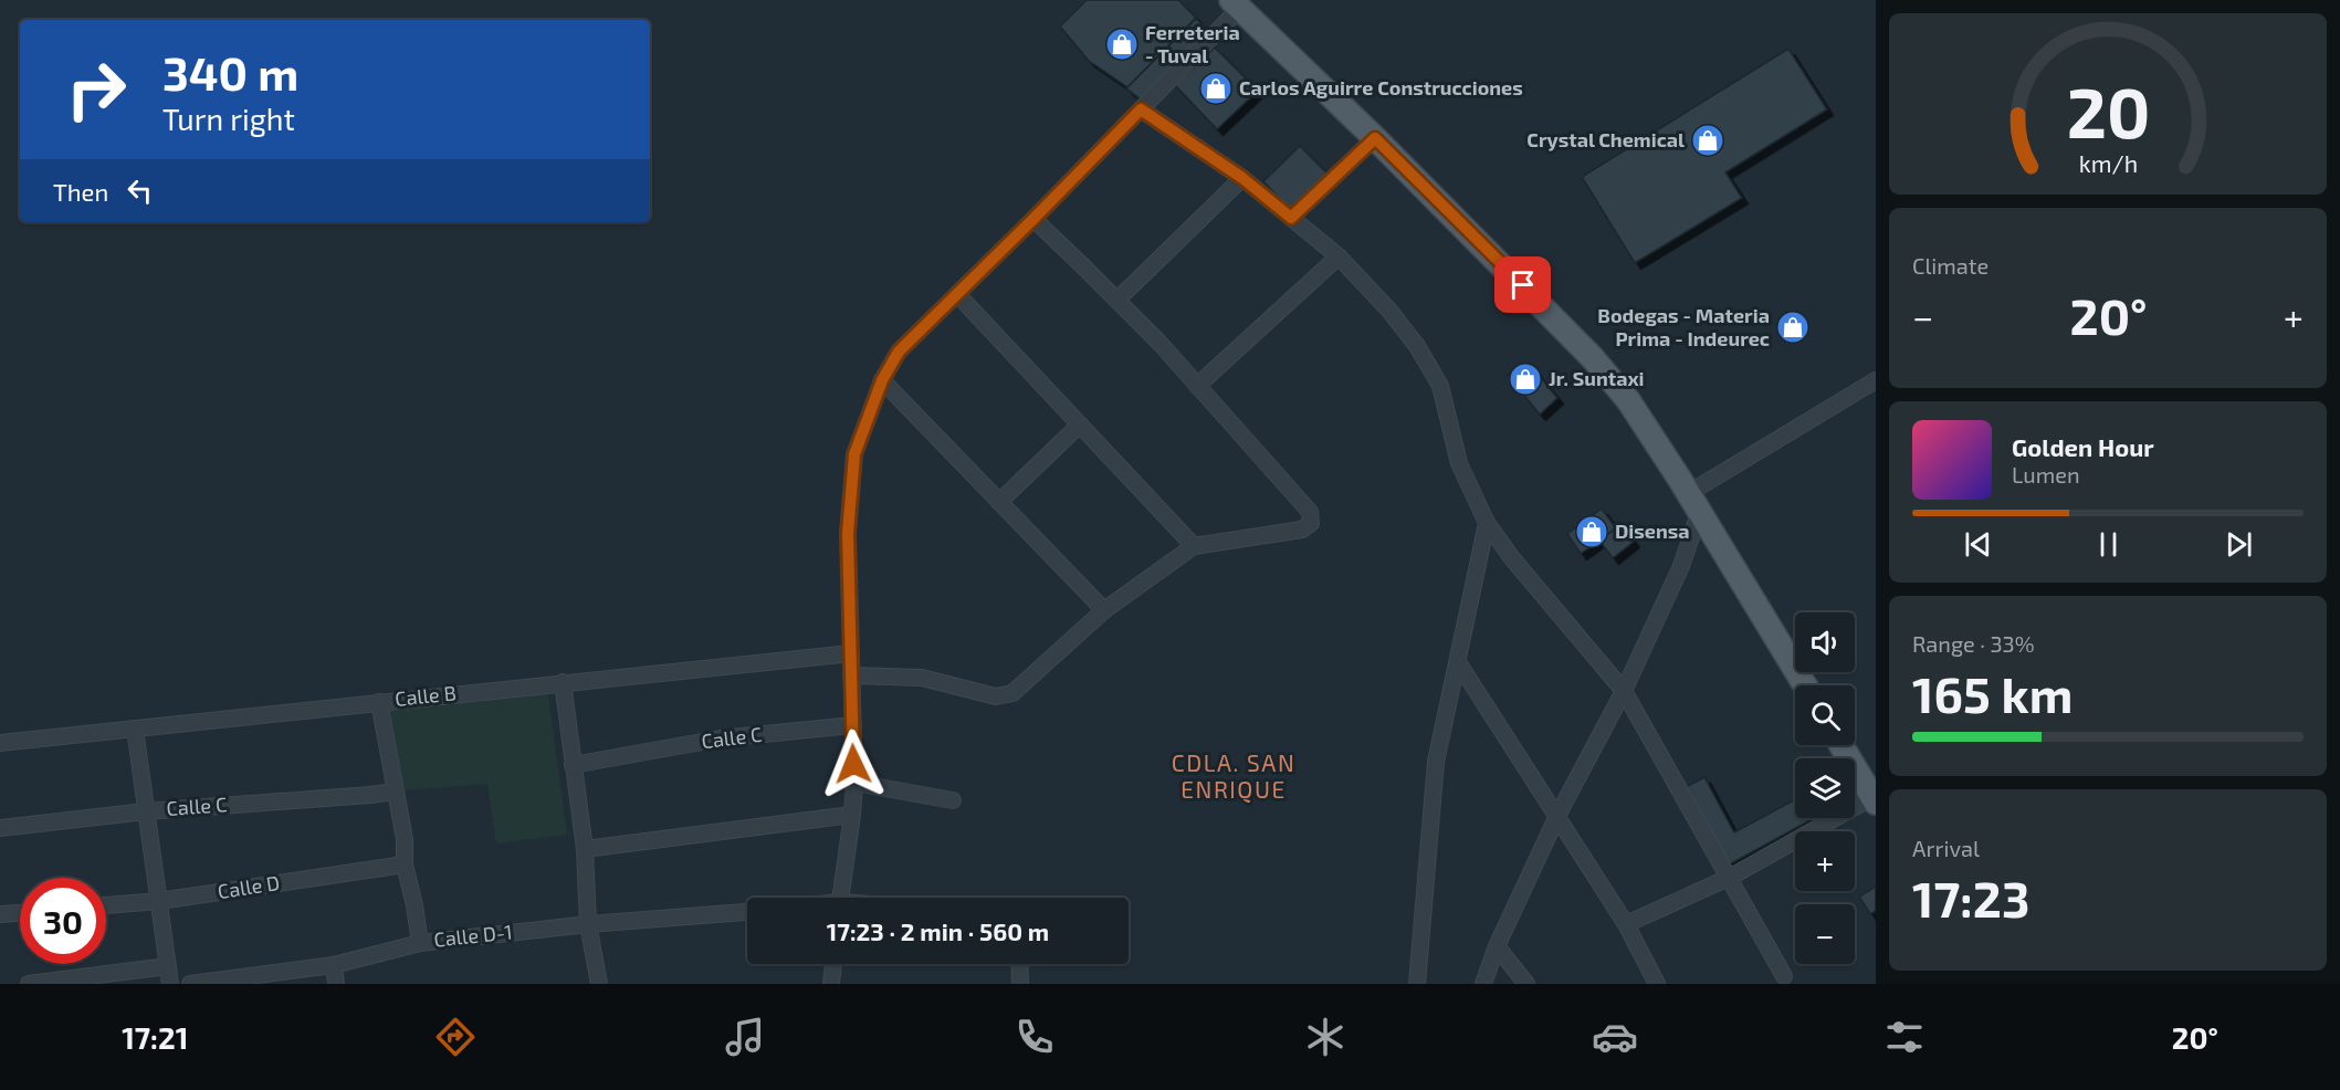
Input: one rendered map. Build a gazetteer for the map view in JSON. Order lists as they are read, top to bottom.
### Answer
{
  "streets": {
    "street": [
      "Calle B",
      "Calle C",
      "Calle D",
      "Calle D-1"
    ]
  },
  "districts": ["CDLA. SAN ENRIQUE"],
  "places": {
    "shop": [
      "Ferreteria - Tuval",
      "Carlos Aguirre Construcciones",
      "Crystal Chemical",
      "Bodegas - Materia Prima - Indeurec",
      "Jr. Suntaxi",
      "Disensa"
    ]
  },
  "page": {
    "turn": ["340 m", "Turn right"],
    "then": "Then",
    "tile": [
      "Climate",
      ["Range · 33%", "165 km"],
      ["Arrival", "17:23"]
    ],
    "heat": ["−", "20°", "+"],
    "song": ["Golden Hour", "Lumen"],
    "map_buttons": ["+", "−"],
    "limit": "30",
    "trip": "17:23 · 2 min · 560 m",
    "tabs": ["17:21", "20°"],
    "gauge": ["20", "km/h"]
  }
}
